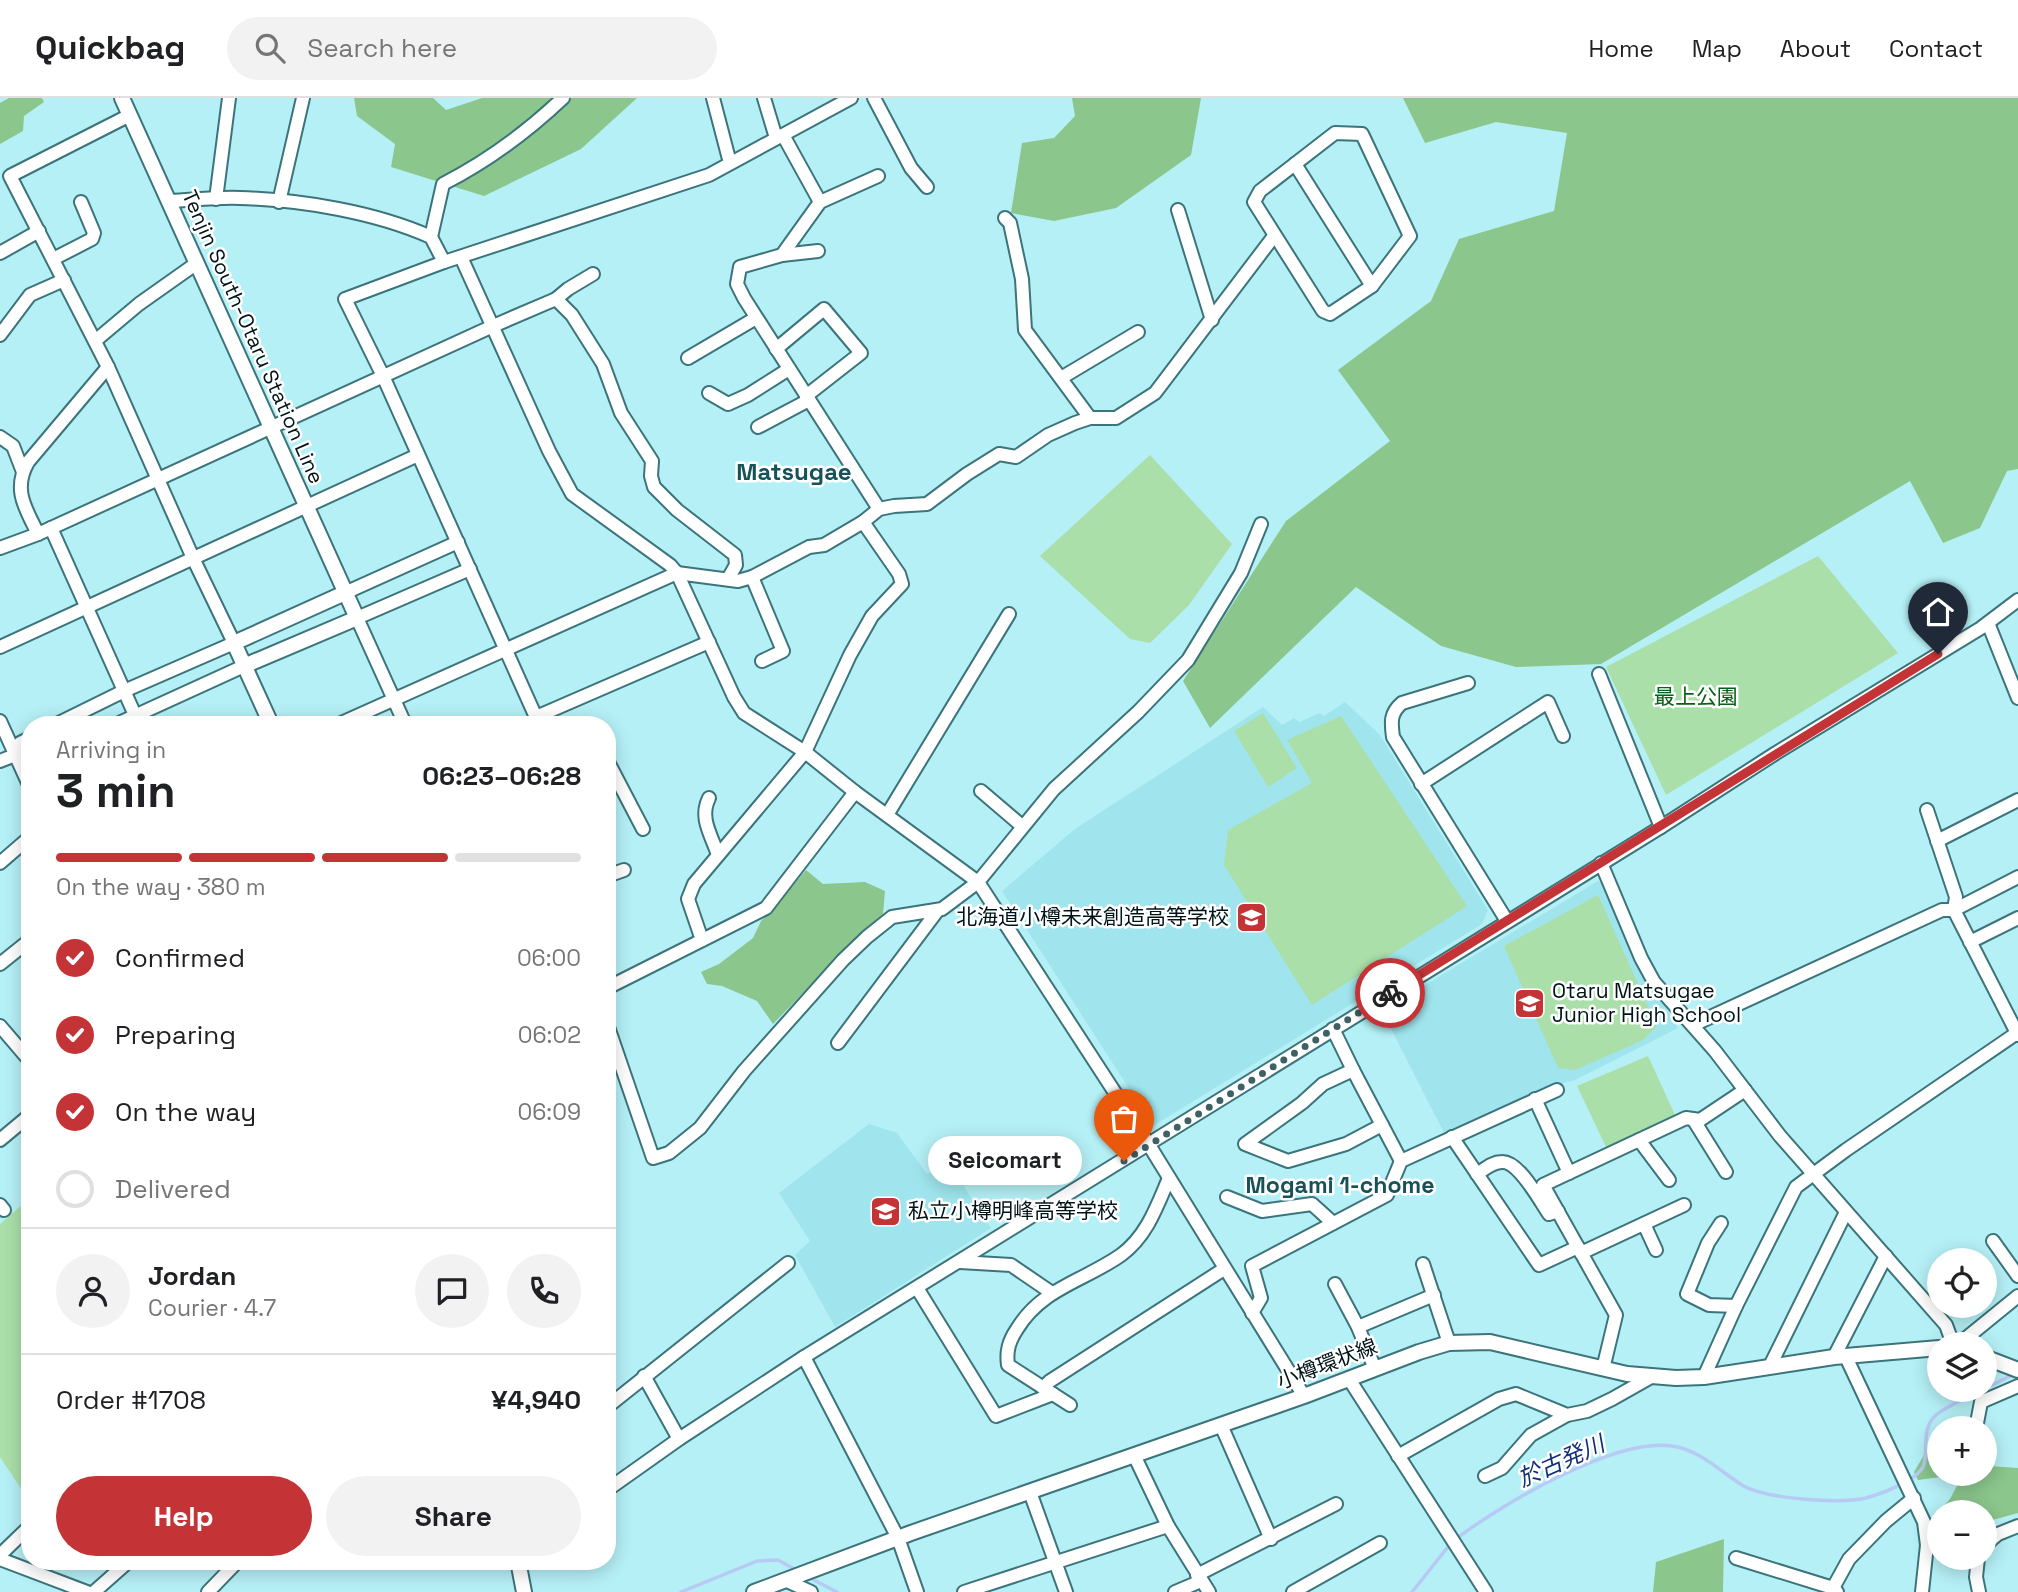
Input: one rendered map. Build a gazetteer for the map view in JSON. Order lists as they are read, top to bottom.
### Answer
{
  "streets": {
    "main road": ["Tenjin South-Otaru Station Line", "小樽環状線"]
  },
  "districts": ["Matsugae", "Mogami 1-chome"],
  "water": ["於古発川"],
  "parks": ["最上公園"],
  "places": {
    "school or university": ["北海道小樽未来創造高等学校", "Otaru Matsugae Junior High School", "私立小樽明峰高等学校"],
    "other": ["Seicomart"]
  },
  "page": {
    "header": "Quickbag",
    "search": "Search here",
    "nav": [
      "Home",
      "Map",
      "About",
      "Contact"
    ],
    "heading": ["3 min", "Arriving in", "06:23–06:28"],
    "panel": [
      "Jordan",
      "Courier · 4.7",
      "Order #1708",
      "¥4,940"
    ],
    "bar": "On the way · 380 m",
    "list": [
      ["Confirmed", "06:00"],
      ["Preparing", "06:02"],
      ["On the way", "06:09"],
      "Delivered"
    ],
    "bubble": "Seicomart",
    "map_buttons": ["+", "−"],
    "buttons": ["Help", "Share"]
  }
}
